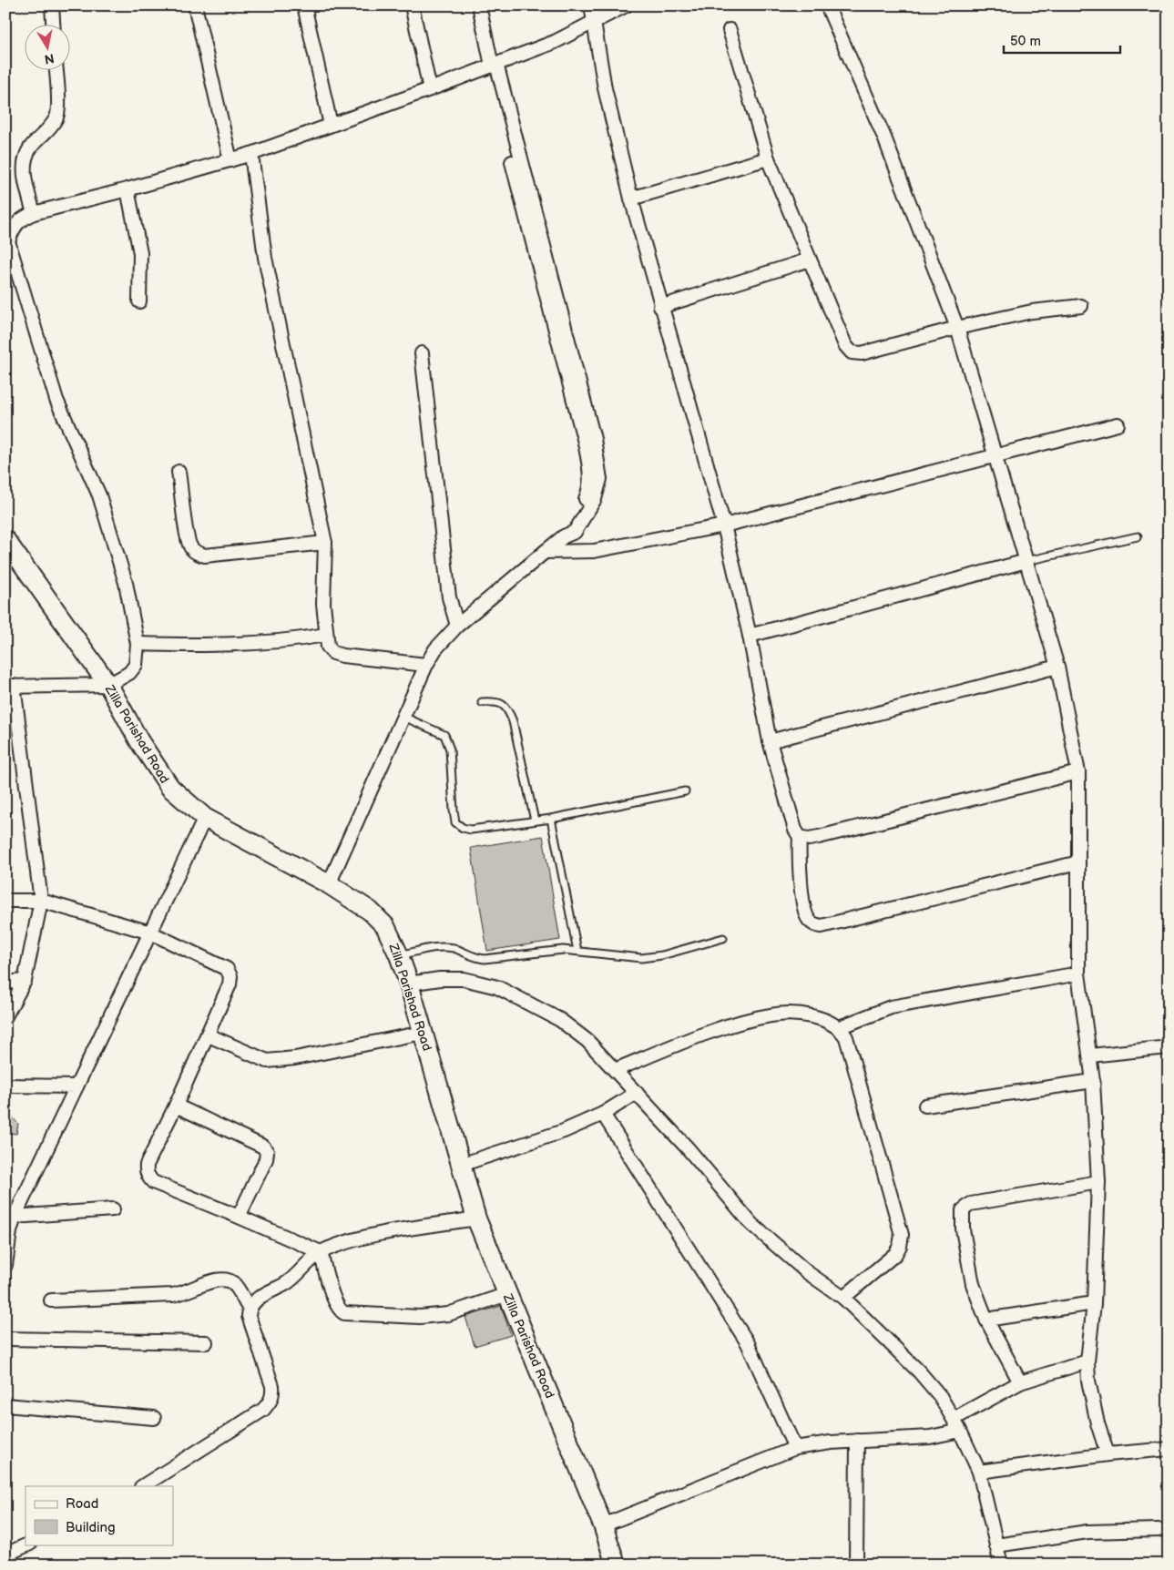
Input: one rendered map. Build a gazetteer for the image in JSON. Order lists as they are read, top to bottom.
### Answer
{
  "streets": {
    "main road": ["Zilla Parishad Road"]
  },
  "legend": ["Road", "Building"],
  "scale_bar": "50 m",
  "north": "bottom"
}
